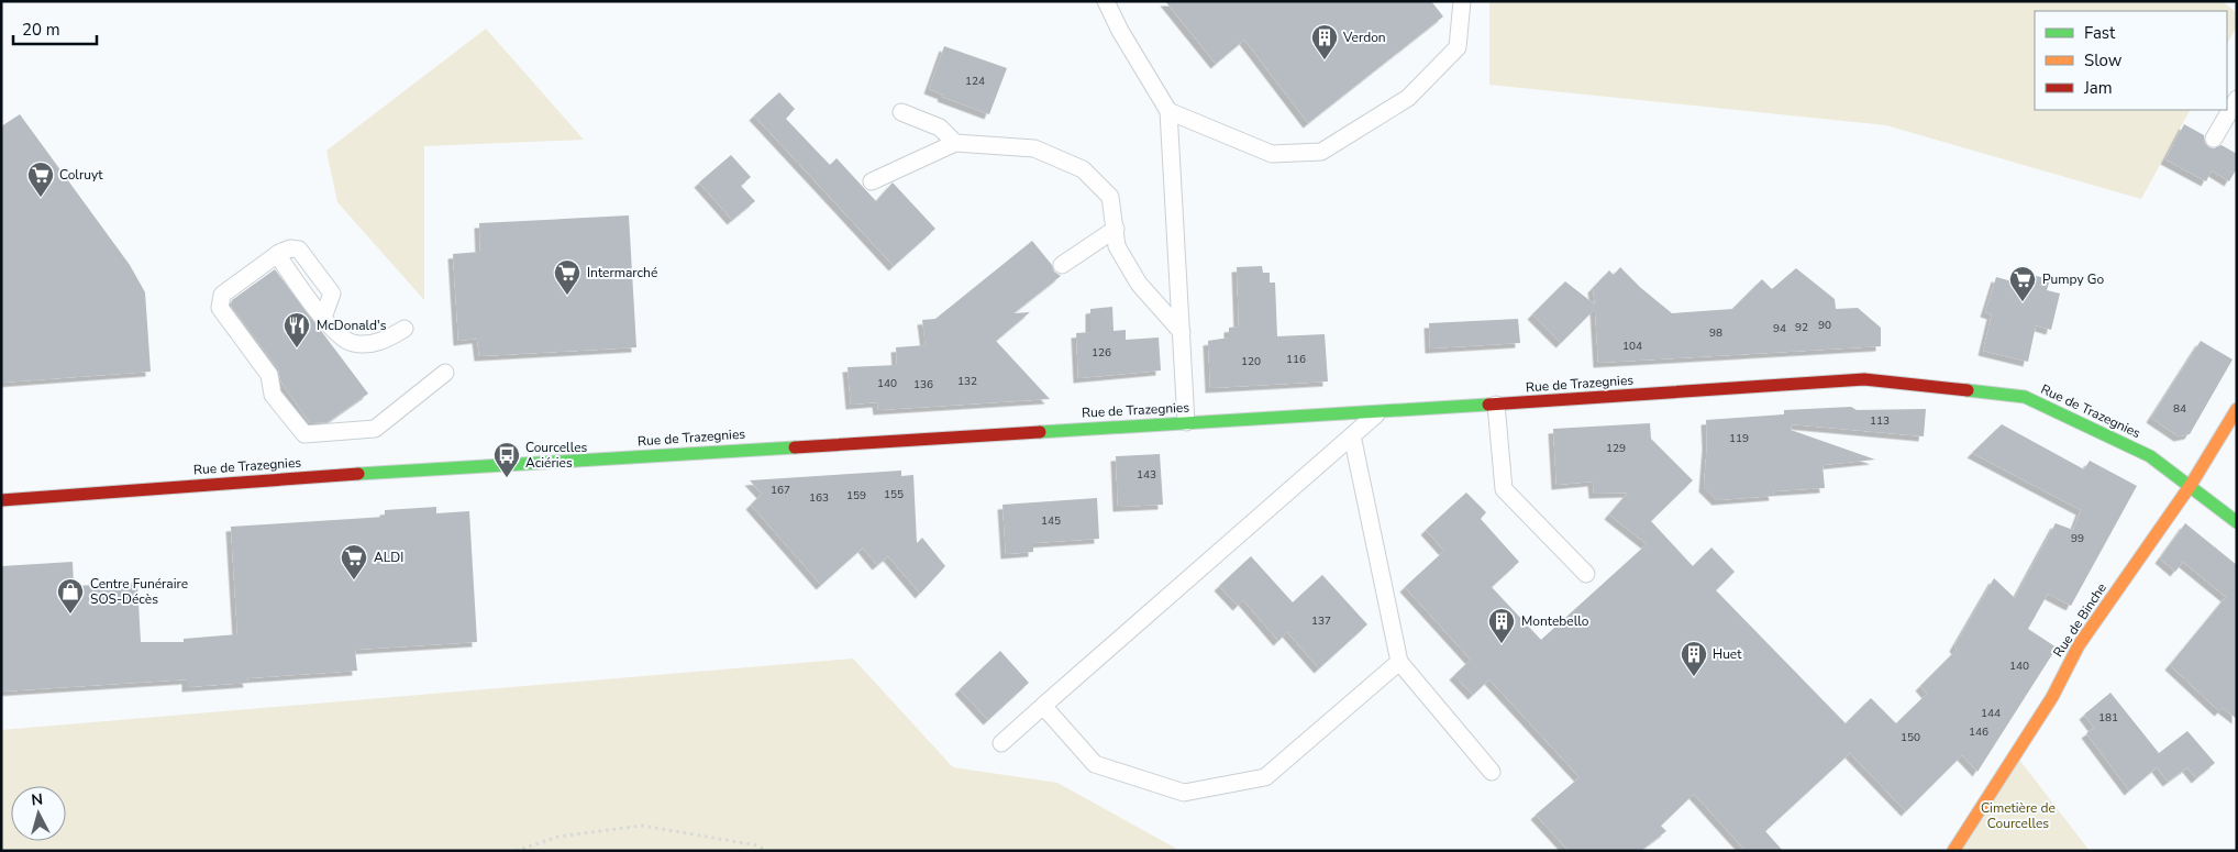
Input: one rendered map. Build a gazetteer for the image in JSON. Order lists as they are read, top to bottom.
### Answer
{
  "streets": {
    "main road": ["Rue de Trazegnies", "Rue de Binche"]
  },
  "crossings": [
    ["Rue de Trazegnies", "Rue de Binche"]
  ],
  "parks": ["Cimetière de Courcelles"],
  "places": {
    "building": ["Verdon", "Montebello", "Huet"],
    "supermarket": [
      "Colruyt",
      "Intermarché",
      "Pumpy Go",
      "ALDI"
    ],
    "restaurant": ["McDonald's"],
    "bus stop": ["Courcelles Aciéries"],
    "shop": ["Centre Funéraire SOS-Décès"]
  },
  "house_numbers": [
    "124",
    "90",
    "92",
    "94",
    "98",
    "104",
    "126",
    "116",
    "120",
    "132",
    "140",
    "136",
    "84",
    "113",
    "119",
    "129",
    "143",
    "167",
    "155",
    "159",
    "163",
    "145",
    "99",
    "137",
    "140",
    "144",
    "181",
    "146",
    "150"
  ],
  "legend": ["Fast", "Slow", "Jam"],
  "scale_bar": "20 m",
  "north": "top"
}
